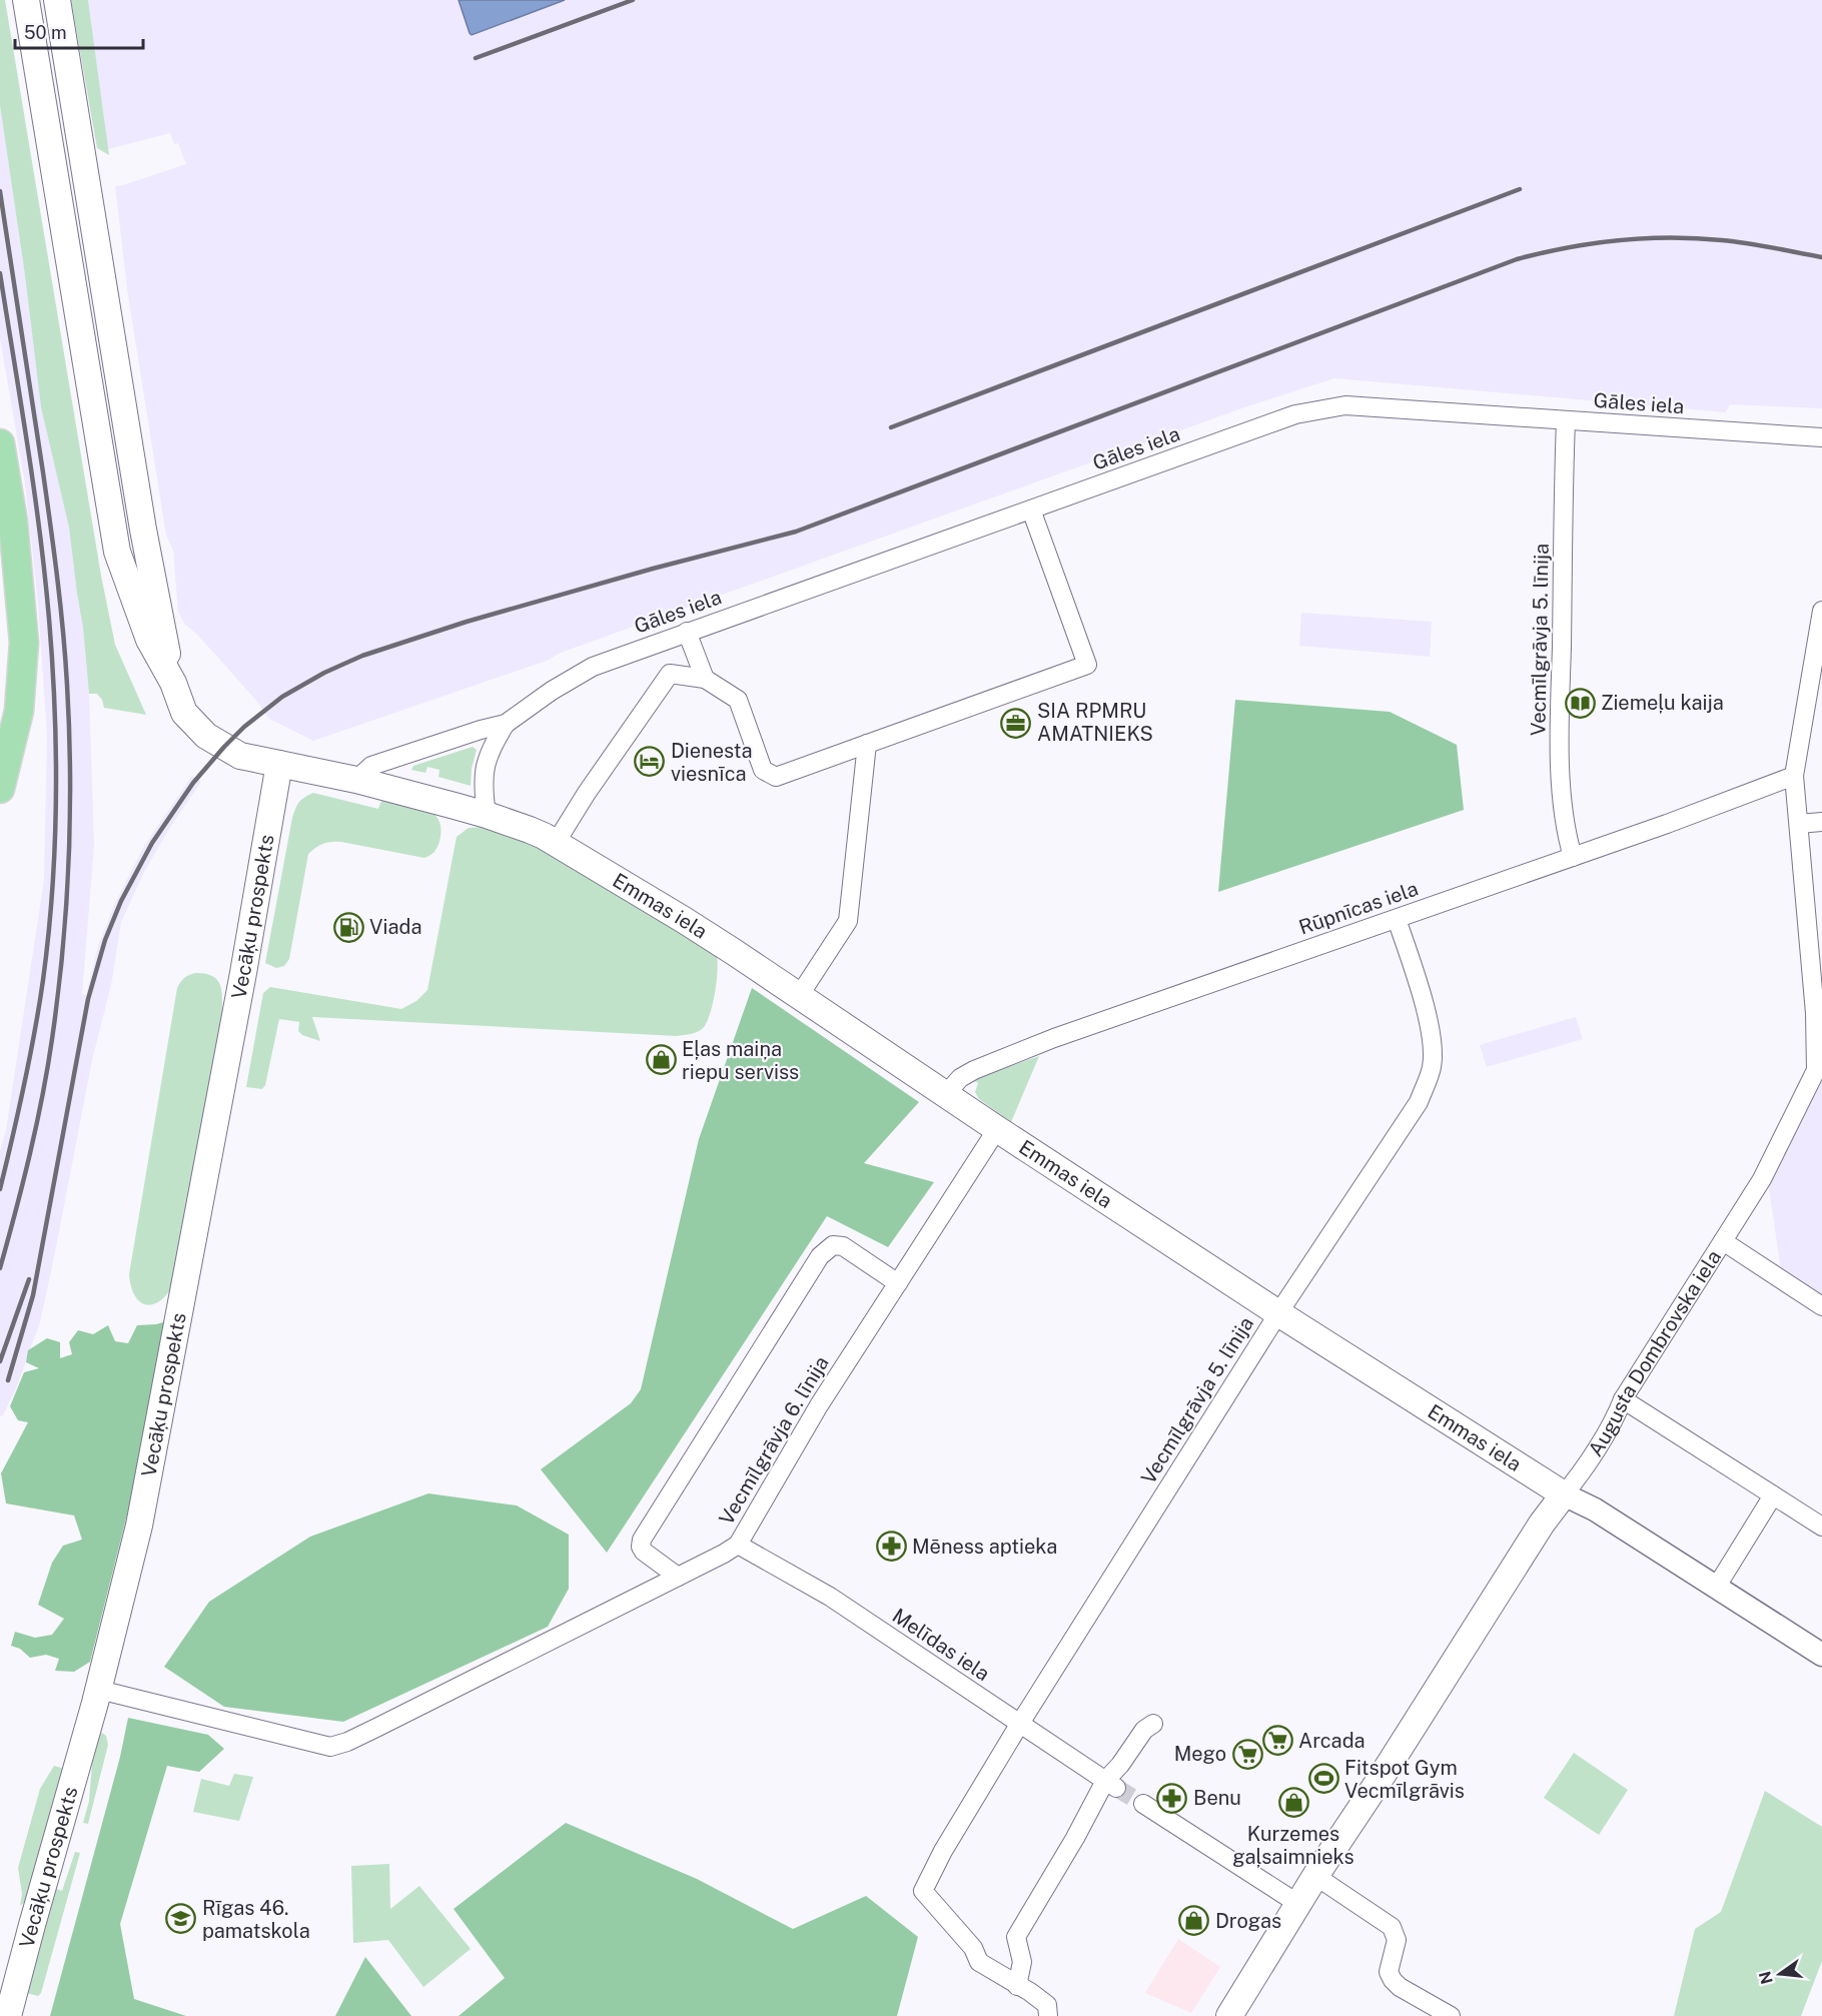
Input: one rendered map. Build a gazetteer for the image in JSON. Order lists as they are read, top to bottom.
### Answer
{
  "streets": {
    "main road": ["Emmas iela", "Vecāķu prospekts", "Augusta Dombrovska iela"],
    "street": [
      "Gāles iela",
      "Vecmīlgrāvja 5. līnija",
      "Rūpnīcas iela",
      "Vecmīlgrāvja 6. līnija",
      "Melīdas iela"
    ]
  },
  "crossings": [
    ["Gāles iela", "Vecmīlgrāvja 5. līnija"],
    ["Gāles iela", "Emmas iela"],
    ["Vecmīlgrāvja 5. līnija", "Emmas iela"],
    ["Vecmīlgrāvja 5. līnija", "Rūpnīcas iela"],
    ["Vecmīlgrāvja 5. līnija", "Melīdas iela"],
    ["Emmas iela", "Rūpnīcas iela"],
    ["Emmas iela", "Vecāķu prospekts"],
    ["Emmas iela", "Augusta Dombrovska iela"],
    ["Emmas iela", "Vecmīlgrāvja 6. līnija"],
    ["Rūpnīcas iela", "Augusta Dombrovska iela"],
    ["Vecāķu prospekts", "Vecmīlgrāvja 6. līnija"],
    ["Vecmīlgrāvja 6. līnija", "Melīdas iela"]
  ],
  "places": {
    "library": ["Ziemeļu kaija"],
    "office": ["SIA RPMRU AMATNIEKS"],
    "hotel": ["Dienesta viesnīca"],
    "fuel station": ["Viada"],
    "shop": ["Eļas maiņa riepu serviss", "Kurzemes gaļsaimnieks", "Drogas"],
    "pharmacy": ["Mēness aptieka", "Benu"],
    "supermarket": ["Arcada", "Mego"],
    "sports": ["Fitspot Gym Vecmīlgrāvis"],
    "school or university": ["Rīgas 46. pamatskola"]
  },
  "scale_bar": "50 m",
  "north": "left"
}
